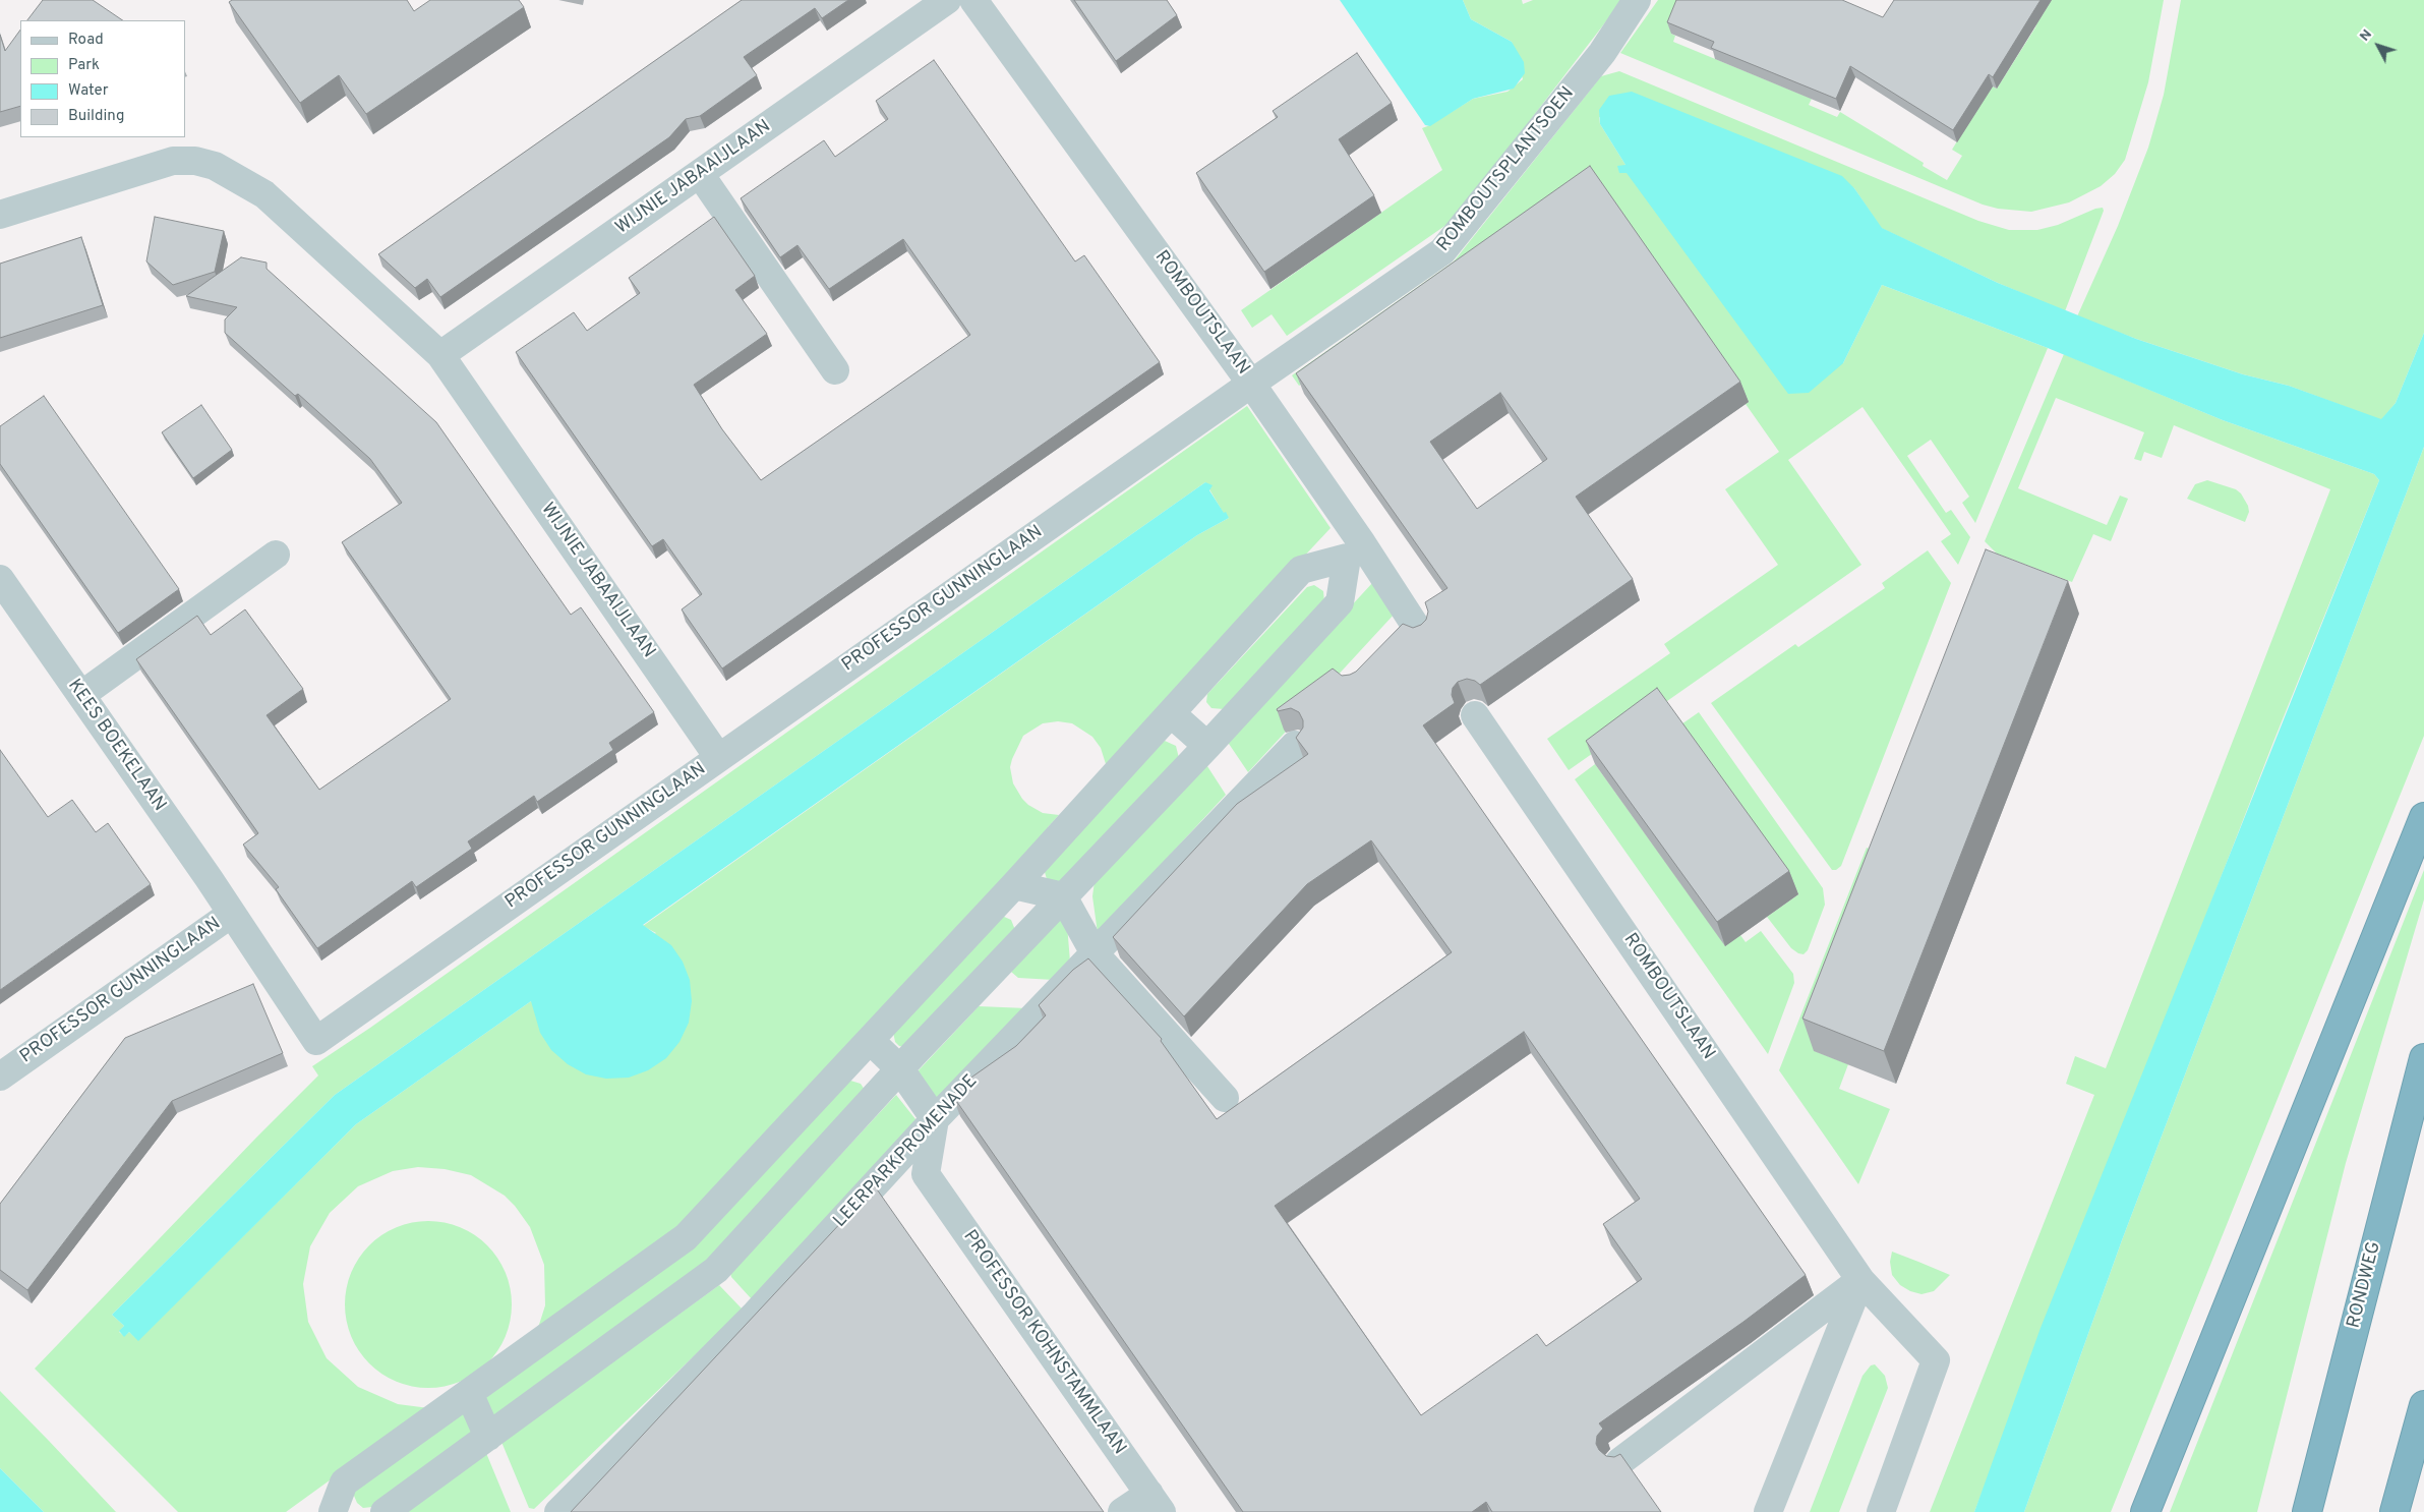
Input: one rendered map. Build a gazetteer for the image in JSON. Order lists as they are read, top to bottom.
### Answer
{
  "streets": {
    "highway": ["RONDWEG"],
    "street": [
      "ROMBOUTSPLANTSOEN",
      "WIJNIE JABAAIJLAAN",
      "ROMBOUTSLAAN",
      "PROFESSOR GUNNINGLAAN",
      "KEES BOEKELAAN",
      "LEERPARKPROMENADE",
      "PROFESSOR KOHNSTAMMLAAN"
    ]
  },
  "crossings": [
    ["ROMBOUTSPLANTSOEN", "ROMBOUTSLAAN"],
    ["ROMBOUTSPLANTSOEN", "PROFESSOR GUNNINGLAAN"],
    ["WIJNIE JABAAIJLAAN", "PROFESSOR GUNNINGLAAN"],
    ["ROMBOUTSLAAN", "PROFESSOR GUNNINGLAAN"],
    ["PROFESSOR GUNNINGLAAN", "KEES BOEKELAAN"],
    ["LEERPARKPROMENADE", "PROFESSOR KOHNSTAMMLAAN"]
  ],
  "legend": [
    "Road",
    "Park",
    "Water",
    "Building"
  ],
  "north": "top left"
}
